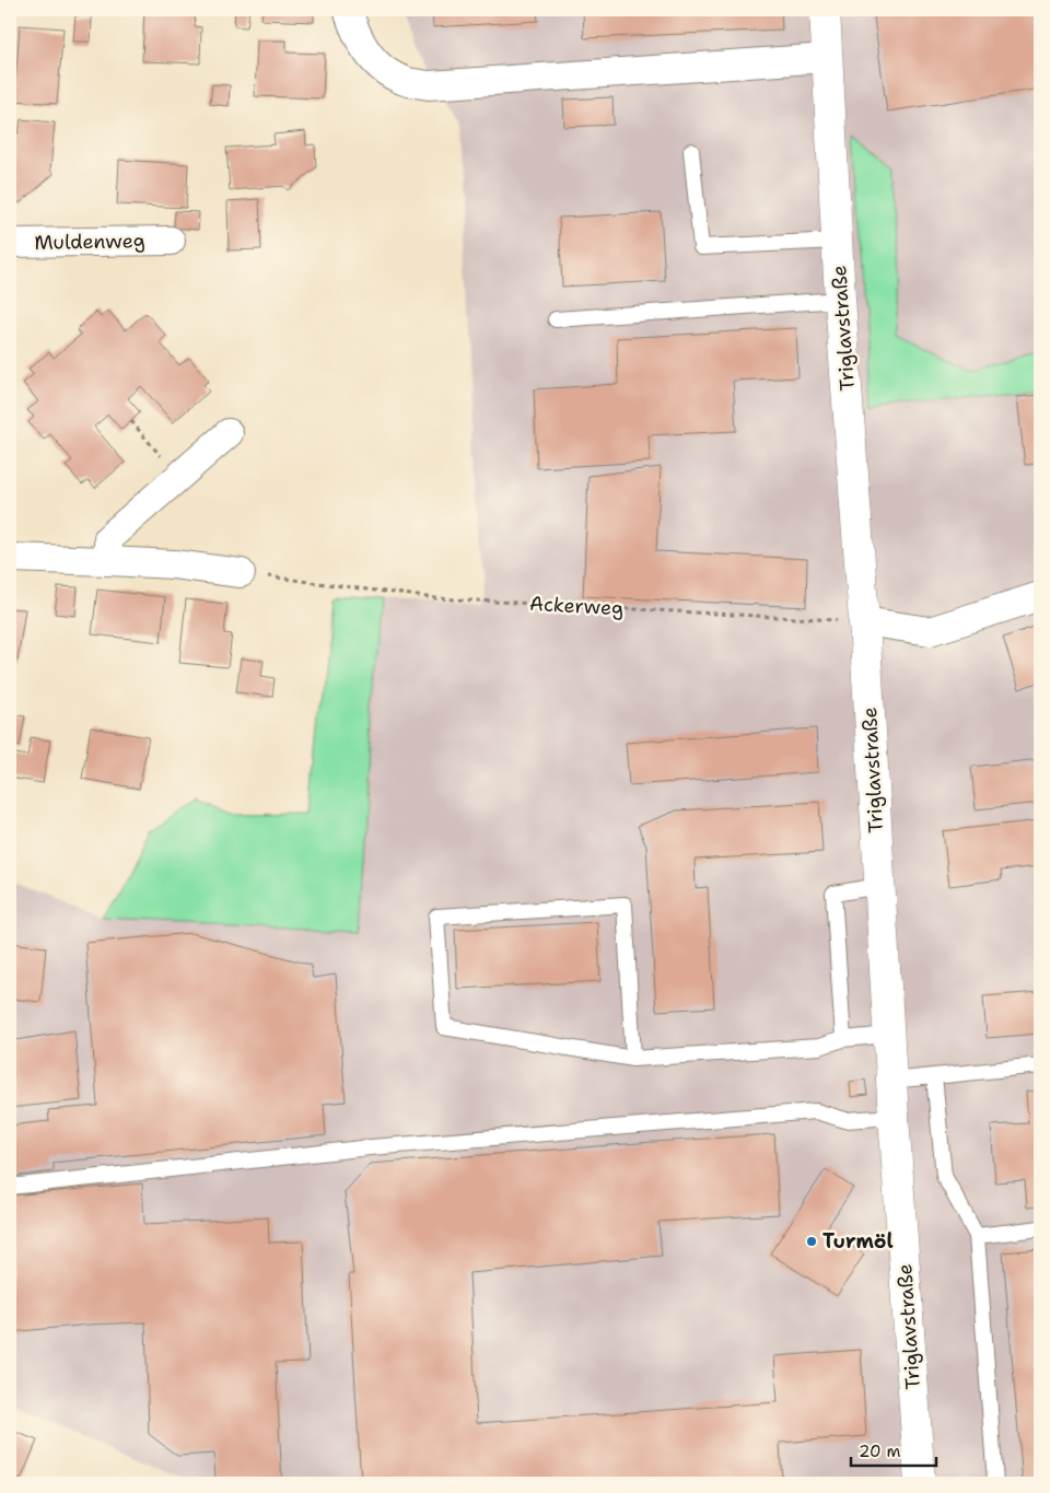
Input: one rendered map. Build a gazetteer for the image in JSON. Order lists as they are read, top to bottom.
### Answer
{
  "streets": {
    "street": ["Muldenweg", "Triglavstraße"],
    "path": ["Ackerweg"]
  },
  "crossings": [
    ["Triglavstraße", "Ackerweg"]
  ],
  "places": ["Turmöl"],
  "scale_bar": "20 m"
}
